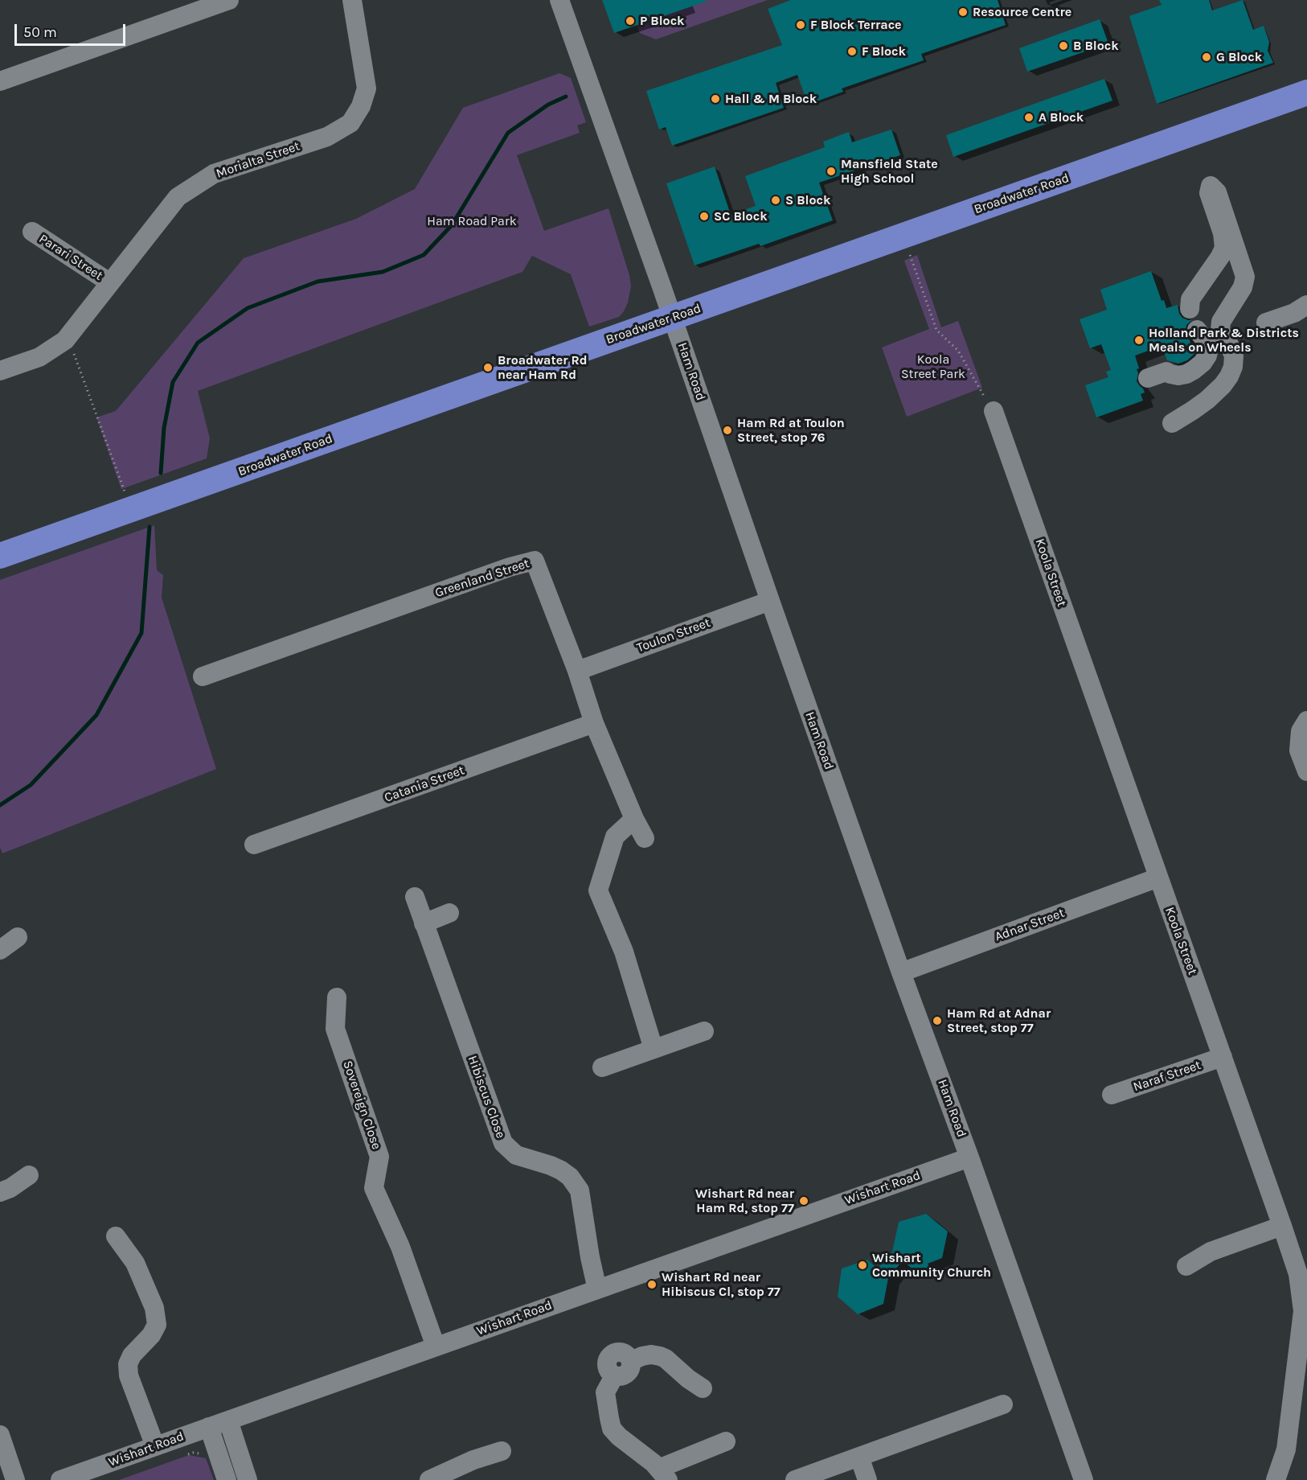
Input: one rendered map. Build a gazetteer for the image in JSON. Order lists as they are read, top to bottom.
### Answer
{
  "streets": {
    "main road": ["Broadwater Road"],
    "street": [
      "Morialta Street",
      "Parari Street",
      "Ham Road",
      "Koola Street",
      "Greenland Street",
      "Toulon Street",
      "Catania Street",
      "Adnar Street",
      "Naraf Street",
      "Hibiscus Close",
      "Sovereign Close",
      "Wishart Road"
    ]
  },
  "crossings": [
    ["Morialta Street", "Parari Street"],
    ["Broadwater Road", "Ham Road"],
    ["Ham Road", "Toulon Street"],
    ["Ham Road", "Adnar Street"],
    ["Ham Road", "Wishart Road"],
    ["Koola Street", "Adnar Street"],
    ["Koola Street", "Naraf Street"],
    ["Greenland Street", "Toulon Street"],
    ["Greenland Street", "Catania Street"],
    ["Hibiscus Close", "Wishart Road"],
    ["Sovereign Close", "Wishart Road"]
  ],
  "parks": ["Ham Road Park", "Koola Street Park"],
  "places": [
    "Resource Centre",
    "P Block",
    "F Block Terrace",
    "B Block",
    "F Block",
    "G Block",
    "Hall & M Block",
    "A Block",
    "Mansfield State High School",
    "S Block",
    "SC Block",
    "Holland Park & Districts Meals on Wheels",
    "Broadwater Rd near Ham Rd",
    "Ham Rd at Toulon Street, stop 76",
    "Ham Rd at Adnar Street, stop 77",
    "Wishart Rd near Ham Rd, stop 77",
    "Wishart Community Church",
    "Wishart Rd near Hibiscus Cl, stop 77"
  ],
  "scale_bar": "50 m"
}
